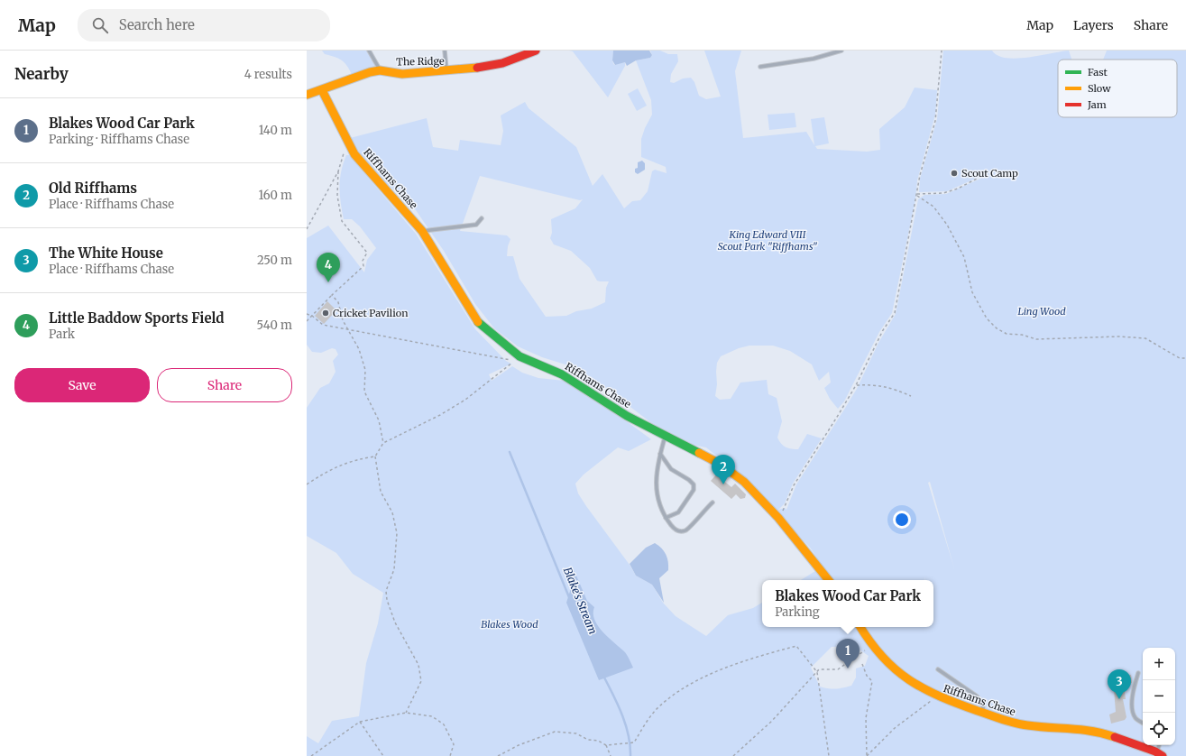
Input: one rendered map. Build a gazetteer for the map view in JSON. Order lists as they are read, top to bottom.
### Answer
{
  "streets": {
    "street": ["The Ridge", "Riffhams Chase"]
  },
  "crossings": [
    ["The Ridge", "Riffhams Chase"]
  ],
  "water": ["Blake's Stream"],
  "parks": ["King Edward VIII Scout Park \"Riffhams\"", "Ling Wood", "Blakes Wood"],
  "places": ["Scout Camp", "Cricket Pavilion"],
  "legend": ["Fast", "Slow", "Jam"],
  "page": {
    "header": "Map",
    "search": "Search here",
    "nav": ["Map", "Layers", "Share"],
    "heading": ["Nearby", "4 results"],
    "list": [
      {
        "mark": "1",
        "name": "Blakes Wood Car Park",
        "note": "Parking · Riffhams Chase",
        "value": "140 m"
      },
      {
        "mark": "2",
        "name": "Old Riffhams",
        "note": "Place · Riffhams Chase",
        "value": "160 m"
      },
      {
        "mark": "3",
        "name": "The White House",
        "note": "Place · Riffhams Chase",
        "value": "250 m"
      },
      {
        "mark": "4",
        "name": "Little Baddow Sports Field",
        "note": "Park",
        "value": "540 m"
      }
    ],
    "pins": [
      "4",
      "2",
      "1",
      "3"
    ],
    "buttons": ["Save", "Share"],
    "popup": ["Blakes Wood Car Park", "Parking"],
    "map_buttons": ["+", "−"]
  }
}
